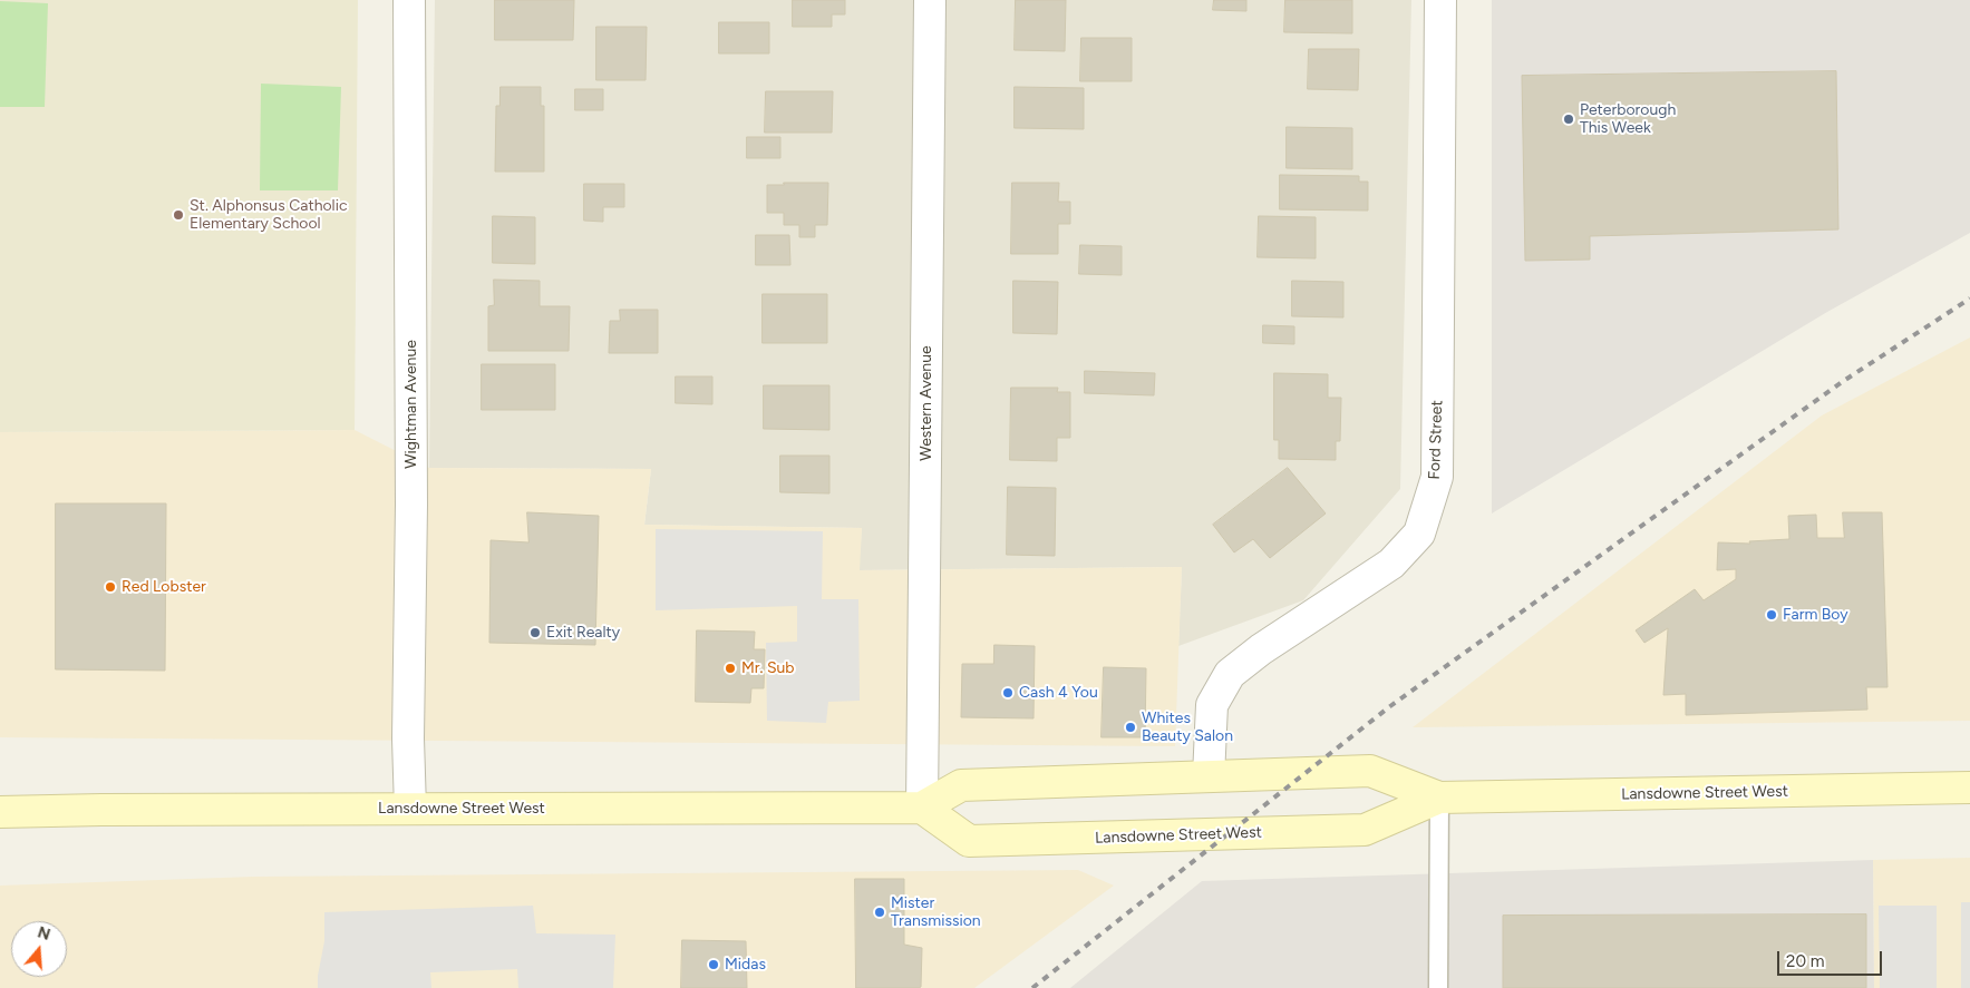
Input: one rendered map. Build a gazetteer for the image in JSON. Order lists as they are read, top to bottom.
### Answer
{
  "streets": {
    "main road": ["Lansdowne Street West"],
    "street": ["Western Avenue", "Wightman Avenue", "Ford Street"]
  },
  "crossings": [
    ["Western Avenue", "Lansdowne Street West"],
    ["Wightman Avenue", "Lansdowne Street West"],
    ["Ford Street", "Lansdowne Street West"]
  ],
  "places": [
    "Peterborough This Week",
    "St. Alphonsus Catholic Elementary School",
    "Red Lobster",
    "Farm Boy",
    "Exit Realty",
    "Mr. Sub",
    "Cash 4 You",
    "Whites Beauty Salon",
    "Mister Transmission",
    "Midas"
  ],
  "scale_bar": "20 m",
  "north": "top"
}
